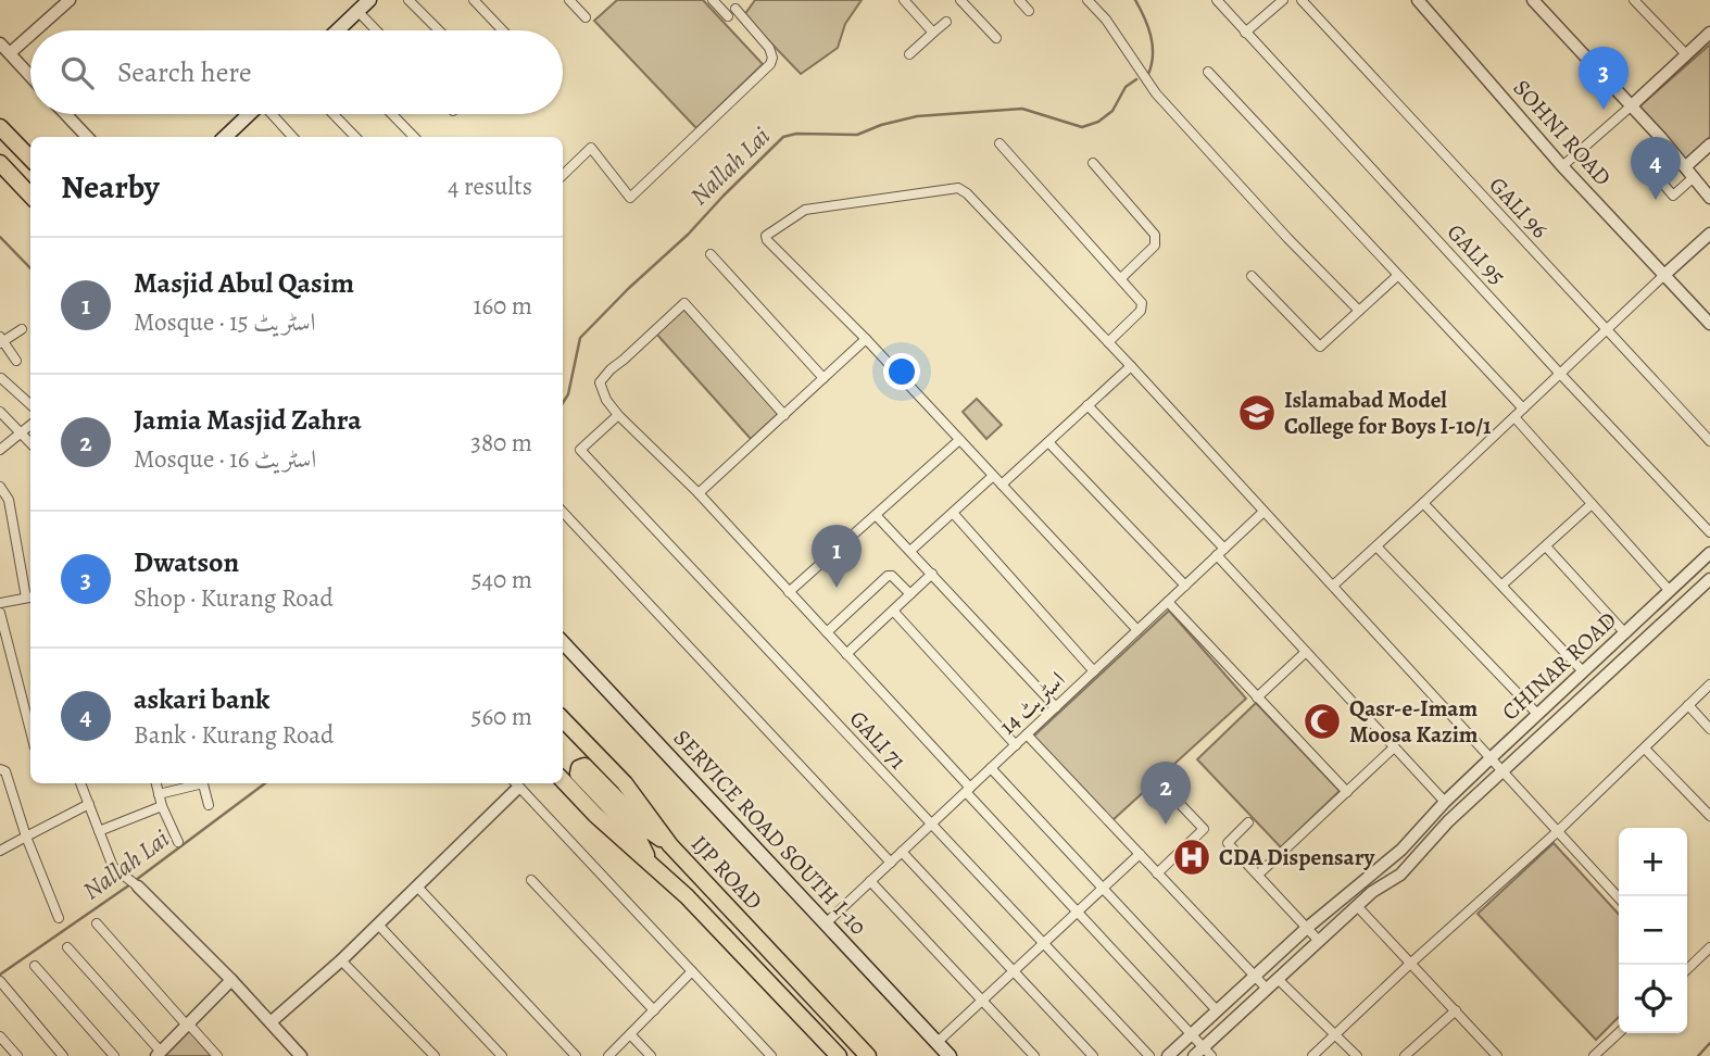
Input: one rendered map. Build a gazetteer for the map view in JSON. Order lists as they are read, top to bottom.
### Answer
{
  "streets": {
    "highway": ["IJP ROAD"],
    "main road": ["SERVICE ROAD SOUTH I-10"],
    "street": [
      "SOHNI ROAD",
      "GALI 96",
      "GALI 95",
      "CHINAR ROAD",
      "اسٹریٹ 14",
      "GALI 71"
    ]
  },
  "crossings": [
    ["اسٹریٹ 14", "GALI 71"],
    ["اسٹریٹ 14", "SERVICE ROAD SOUTH I-10"]
  ],
  "water": ["Nallah Lai"],
  "places": {
    "school or university": ["Islamabad Model College for Boys I-10/1"],
    "mosque": ["Qasr-e-Imam Moosa Kazim"],
    "hospital": ["CDA Dispensary"]
  },
  "page": {
    "search": "Search here",
    "pins": [
      "3",
      "4",
      "1",
      "2"
    ],
    "heading": ["Nearby", "4 results"],
    "list": [
      {
        "mark": "1",
        "name": "Masjid Abul Qasim",
        "note": "Mosque · اسٹریٹ 15",
        "value": "160 m"
      },
      {
        "mark": "2",
        "name": "Jamia Masjid Zahra",
        "note": "Mosque · اسٹریٹ 16",
        "value": "380 m"
      },
      {
        "mark": "3",
        "name": "Dwatson",
        "note": "Shop · Kurang Road",
        "value": "540 m"
      },
      {
        "mark": "4",
        "name": "askari bank",
        "note": "Bank · Kurang Road",
        "value": "560 m"
      }
    ],
    "map_buttons": ["+", "−"]
  }
}
